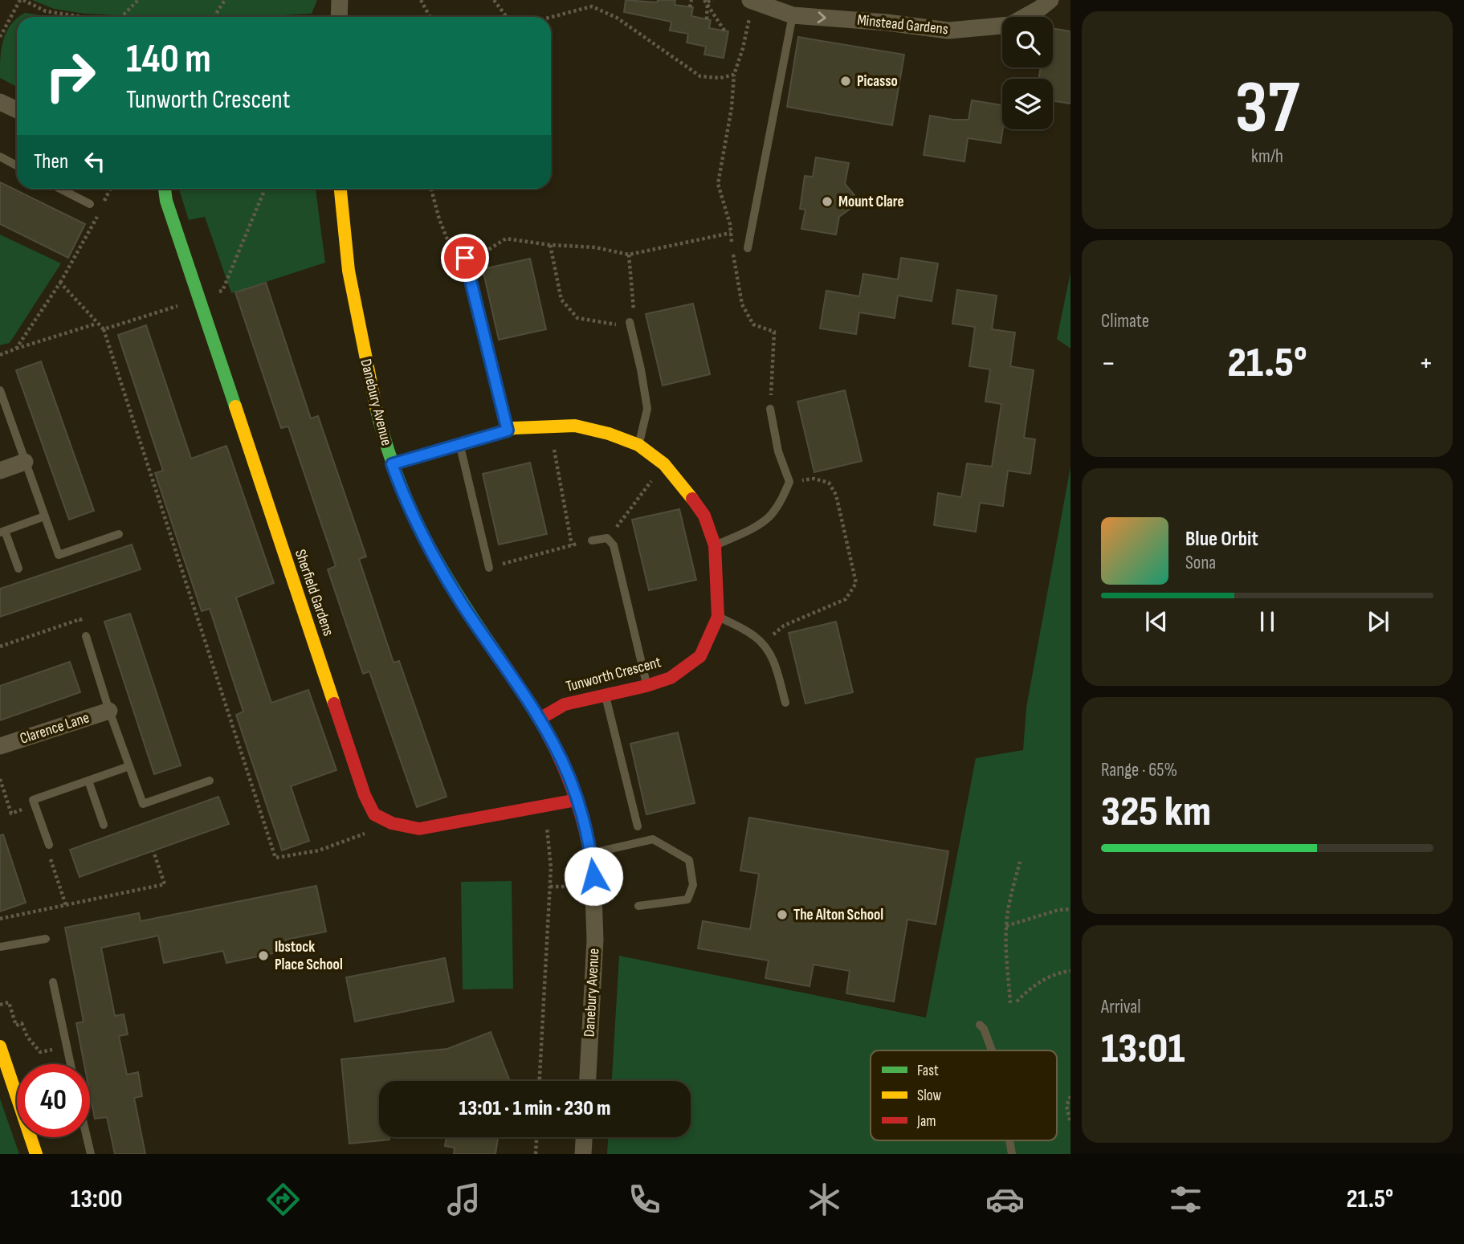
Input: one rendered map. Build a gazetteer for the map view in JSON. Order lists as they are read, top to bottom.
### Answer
{
  "streets": {
    "street": [
      "Minstead Gardens",
      "Danebury Avenue",
      "Sherfield Gardens",
      "Tunworth Crescent",
      "Clarence Lane"
    ]
  },
  "crossings": [
    ["Danebury Avenue", "Sherfield Gardens"],
    ["Danebury Avenue", "Tunworth Crescent"]
  ],
  "one_way": ["Minstead Gardens"],
  "places": [
    "Picasso",
    "Mount Clare",
    "The Alton School",
    "Ibstock Place School"
  ],
  "legend": ["Fast", "Slow", "Jam"],
  "page": {
    "tile": [
      ["37", "km/h"],
      "Climate",
      ["Range · 65%", "325 km"],
      ["Arrival", "13:01"]
    ],
    "turn": ["140 m", "Tunworth Crescent"],
    "then": "Then",
    "heat": ["−", "21.5°", "+"],
    "song": ["Blue Orbit", "Sona"],
    "limit": "40",
    "trip": "13:01 · 1 min · 230 m",
    "tabs": ["13:00", "21.5°"]
  }
}
